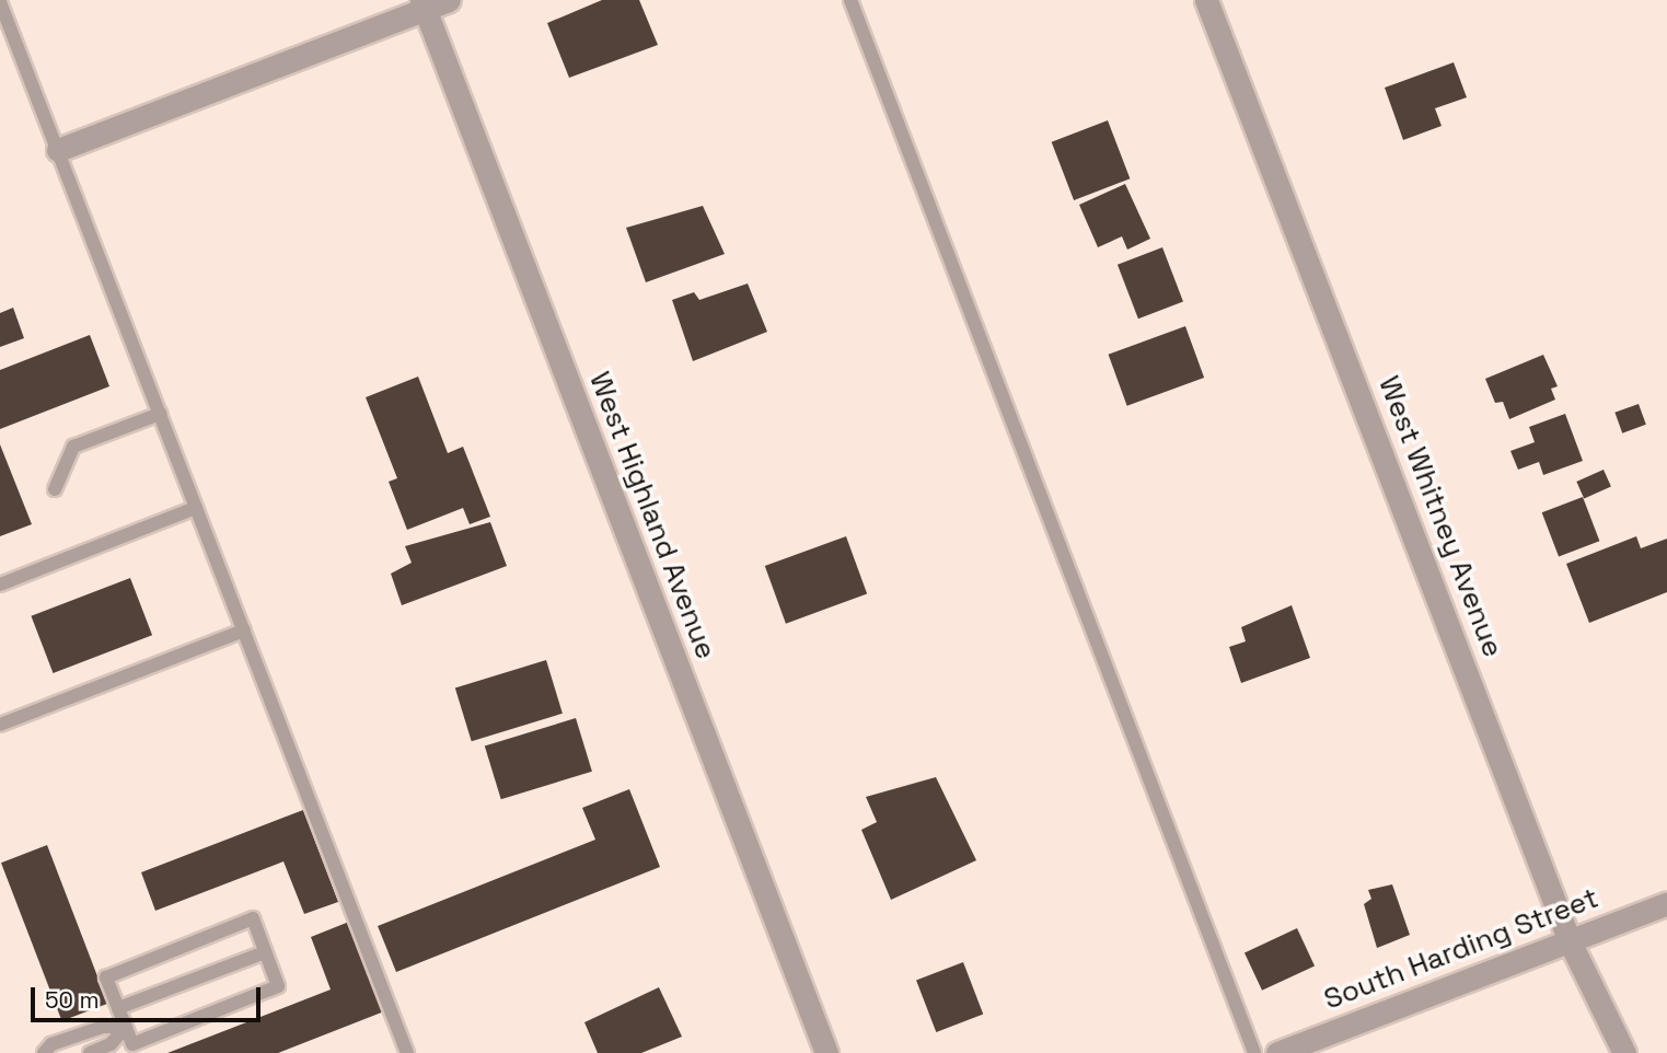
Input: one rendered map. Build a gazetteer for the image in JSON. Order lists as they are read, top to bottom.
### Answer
{
  "streets": {
    "street": ["West Highland Avenue", "West Whitney Avenue", "South Harding Street"]
  },
  "crossings": [
    ["West Whitney Avenue", "South Harding Street"]
  ],
  "scale_bar": "50 m"
}
